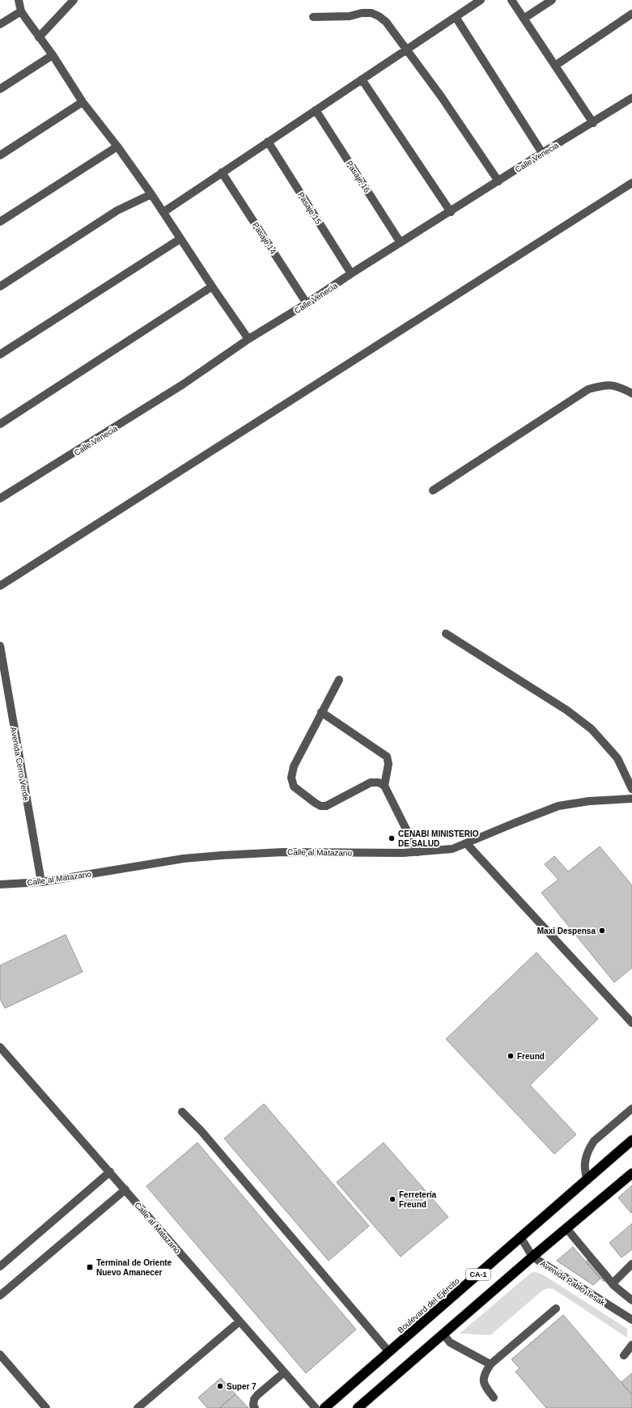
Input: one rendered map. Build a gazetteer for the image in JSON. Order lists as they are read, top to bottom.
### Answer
{
  "streets": {
    "highway": ["CA-1", "Boulevard del Ejército"],
    "street": [
      "Calle Venecia",
      "Pasaje 16",
      "Pasaje 15",
      "Pasaje 14",
      "Avenida Cerro Verde",
      "Calle al Matazano",
      "Avenida Pablo Tesak"
    ]
  },
  "crossings": [
    ["Calle Venecia", "Pasaje 16"],
    ["Calle Venecia", "Pasaje 15"],
    ["Calle Venecia", "Pasaje 14"],
    ["Avenida Cerro Verde", "Calle al Matazano"],
    ["CA-1", "Avenida Pablo Tesak"],
    ["Avenida Pablo Tesak", "Boulevard del Ejército"]
  ],
  "places": {
    "other": [
      "CENABI MINISTERIO DE SALUD",
      "Maxi Despensa",
      "Freund",
      "Ferretería Freund",
      "Super 7"
    ],
    "transit": ["Terminal de Oriente Nuevo Amanecer"]
  }
}
